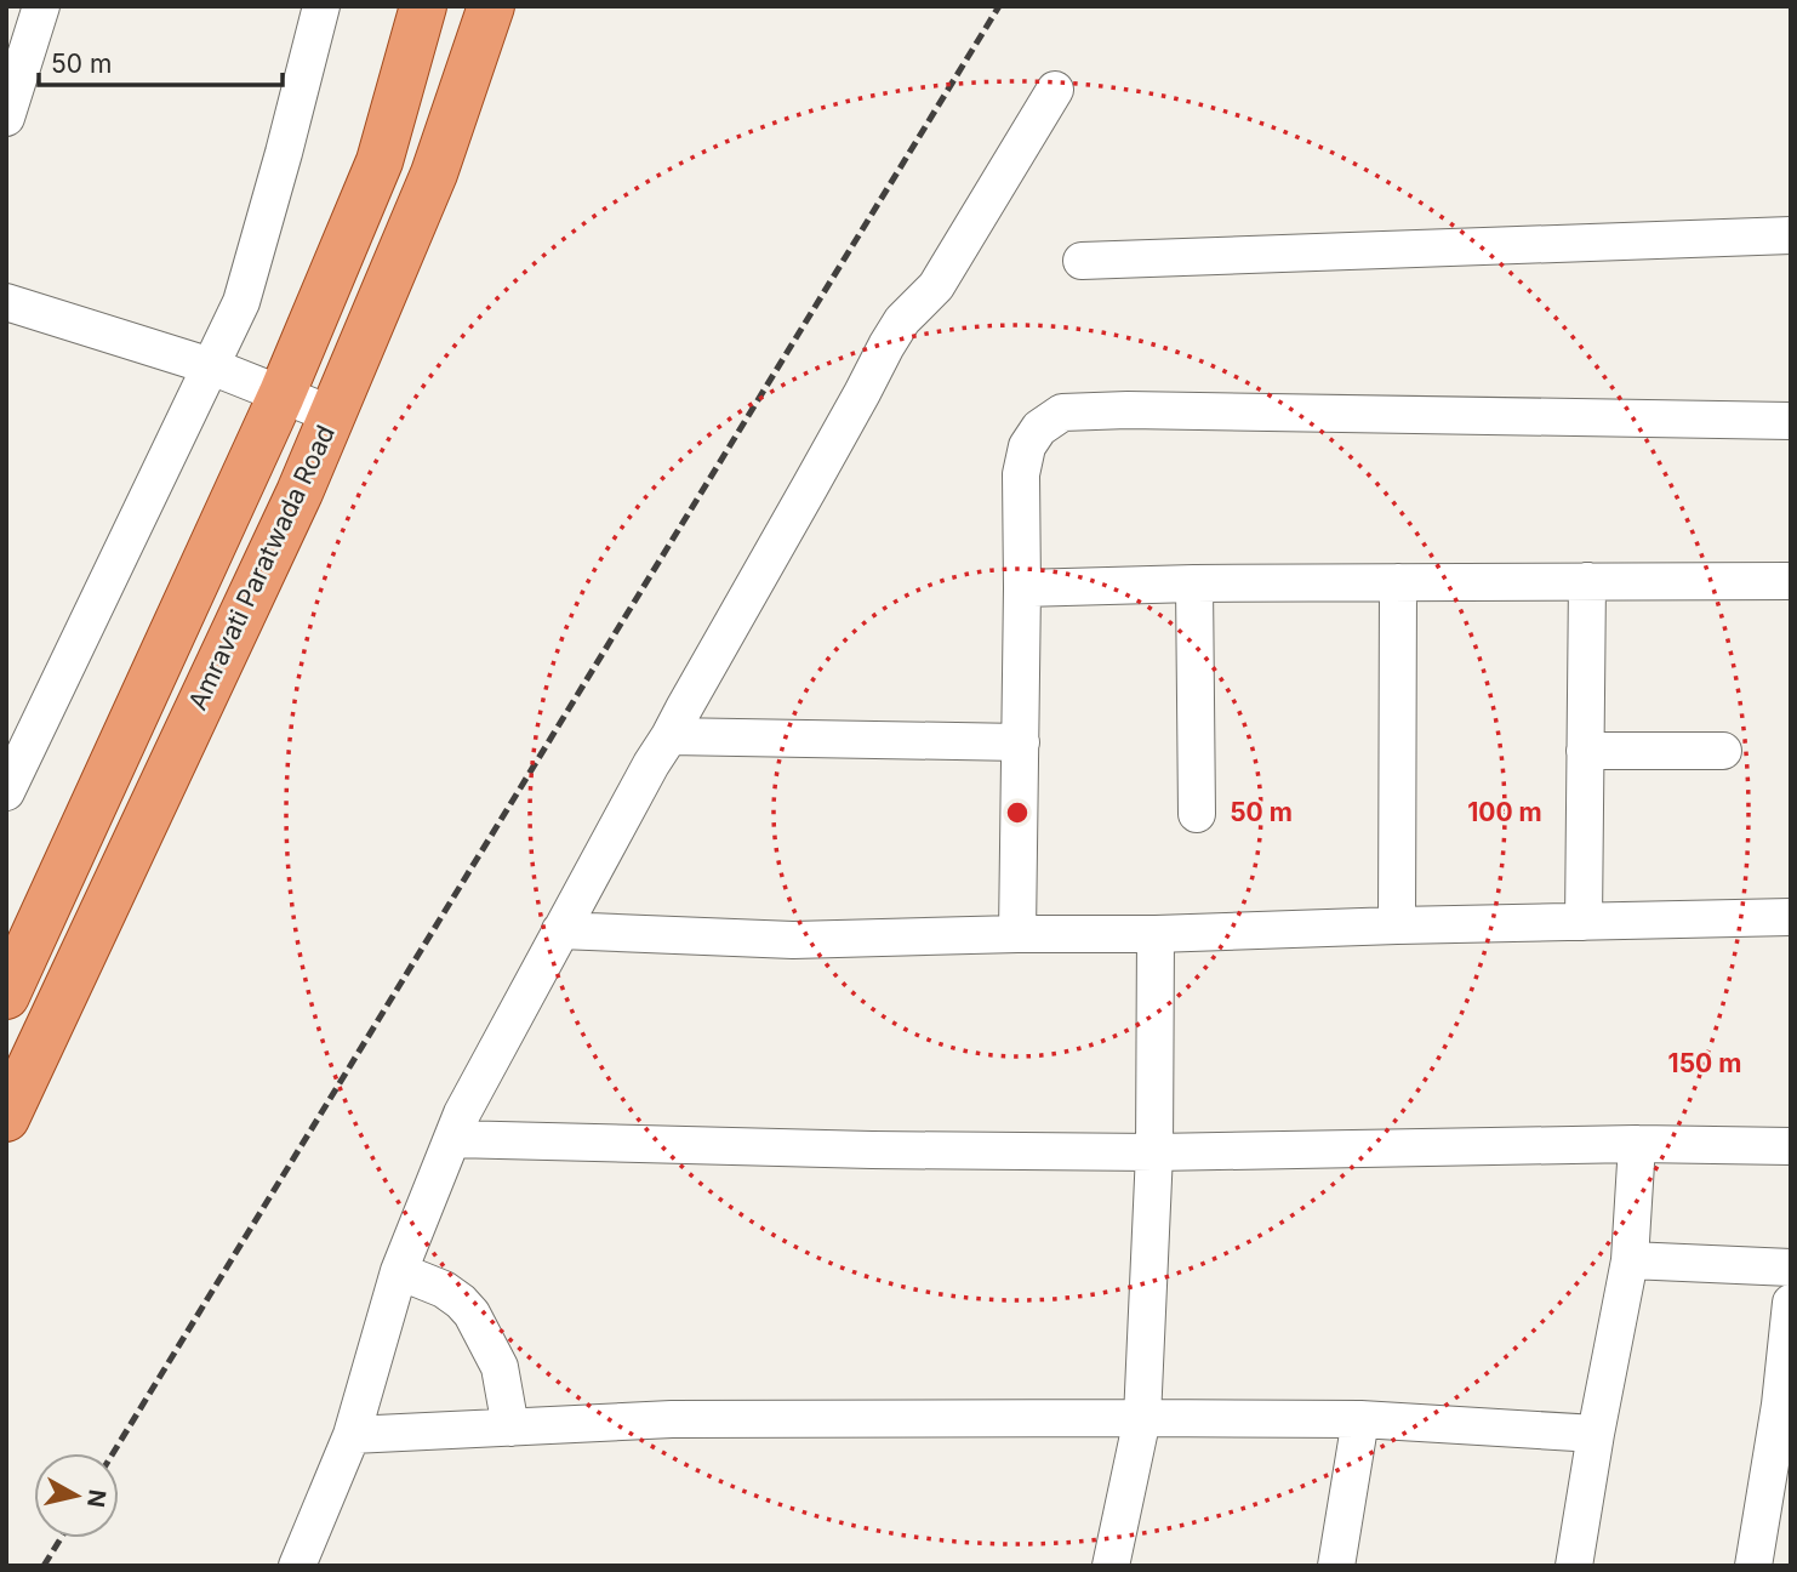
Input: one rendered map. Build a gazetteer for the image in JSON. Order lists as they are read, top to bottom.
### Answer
{
  "streets": {
    "main road": ["Amravati Paratwada Road"]
  },
  "scale_bar": "50 m",
  "north": "right",
  "rings": ["50 m", "100 m", "150 m"]
}
